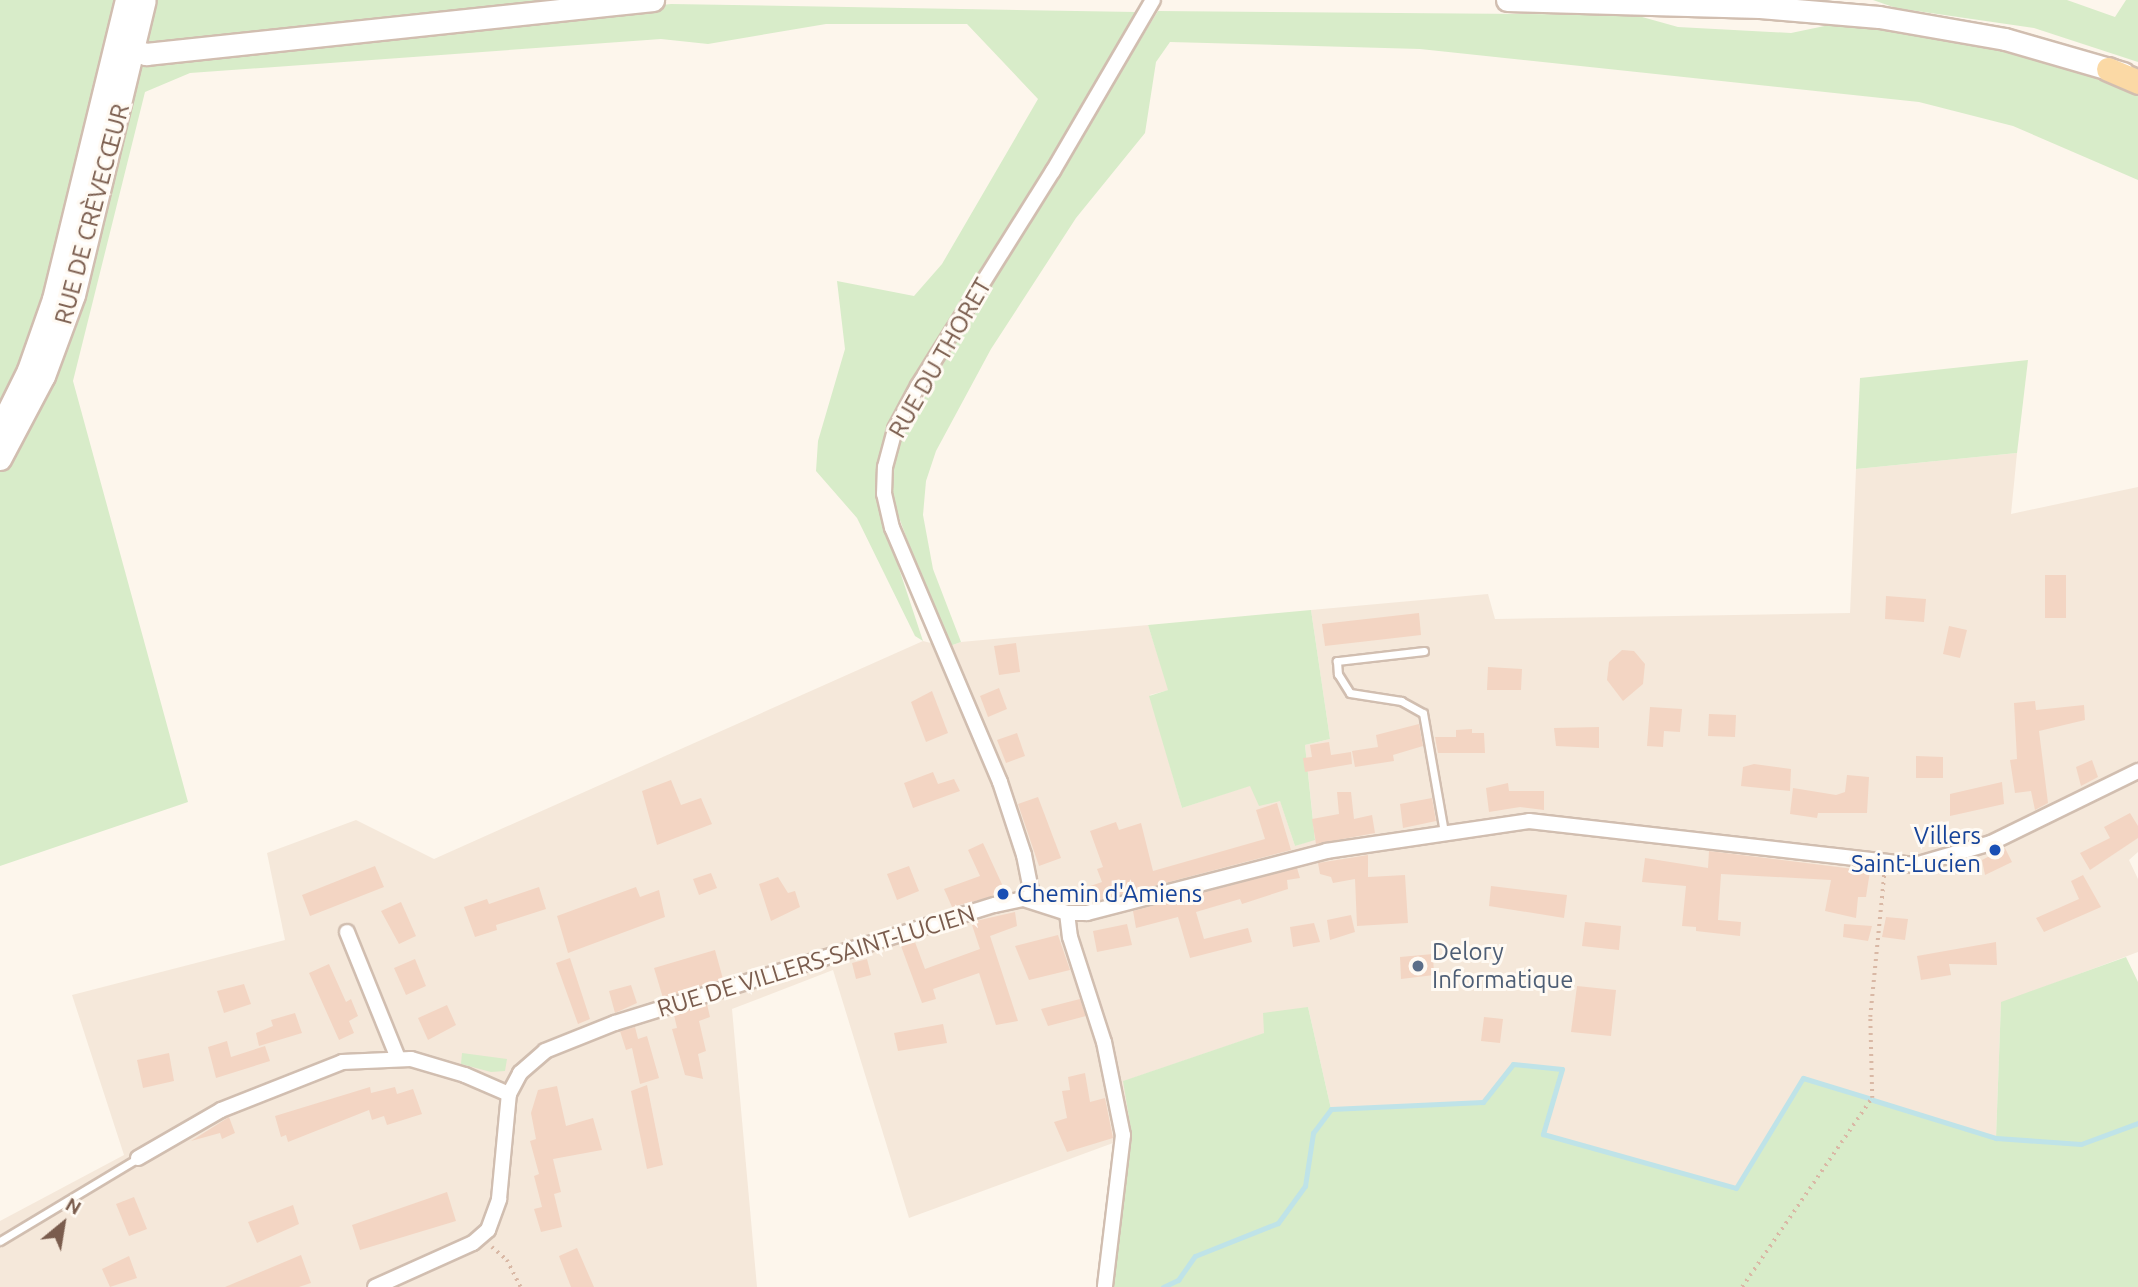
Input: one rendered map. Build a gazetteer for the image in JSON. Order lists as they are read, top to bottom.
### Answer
{
  "streets": {
    "main road": ["RUE DE CRÈVECŒUR"],
    "street": ["RUE DU THORET", "RUE DE VILLERS-SAINT-LUCIEN"]
  },
  "crossings": [
    ["RUE DU THORET", "RUE DE VILLERS-SAINT-LUCIEN"]
  ],
  "places": ["Villers Saint-Lucien", "Chemin d'Amiens", "Delory Informatique"],
  "north": "top right"
}
